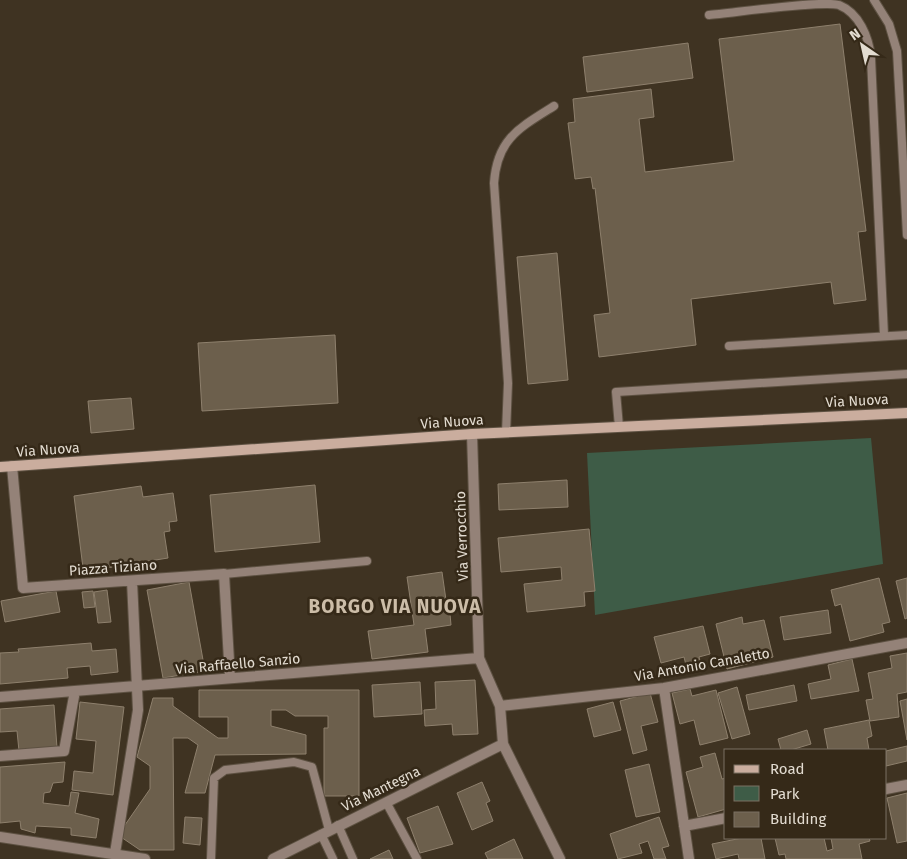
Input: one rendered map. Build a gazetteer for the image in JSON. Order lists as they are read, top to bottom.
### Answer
{
  "streets": {
    "main road": ["Via Nuova"],
    "street": [
      "Via Verrocchio",
      "Piazza Tiziano",
      "Via Raffaello Sanzio",
      "Via Antonio Canaletto",
      "Via Mantegna"
    ]
  },
  "crossings": [
    ["Via Nuova", "Via Verrocchio"],
    ["Via Nuova", "Piazza Tiziano"],
    ["Via Verrocchio", "Via Raffaello Sanzio"],
    ["Via Verrocchio", "Via Antonio Canaletto"],
    ["Via Verrocchio", "Via Mantegna"]
  ],
  "districts": ["BORGO VIA NUOVA"],
  "legend": ["Road", "Park", "Building"],
  "north": "top left"
}
